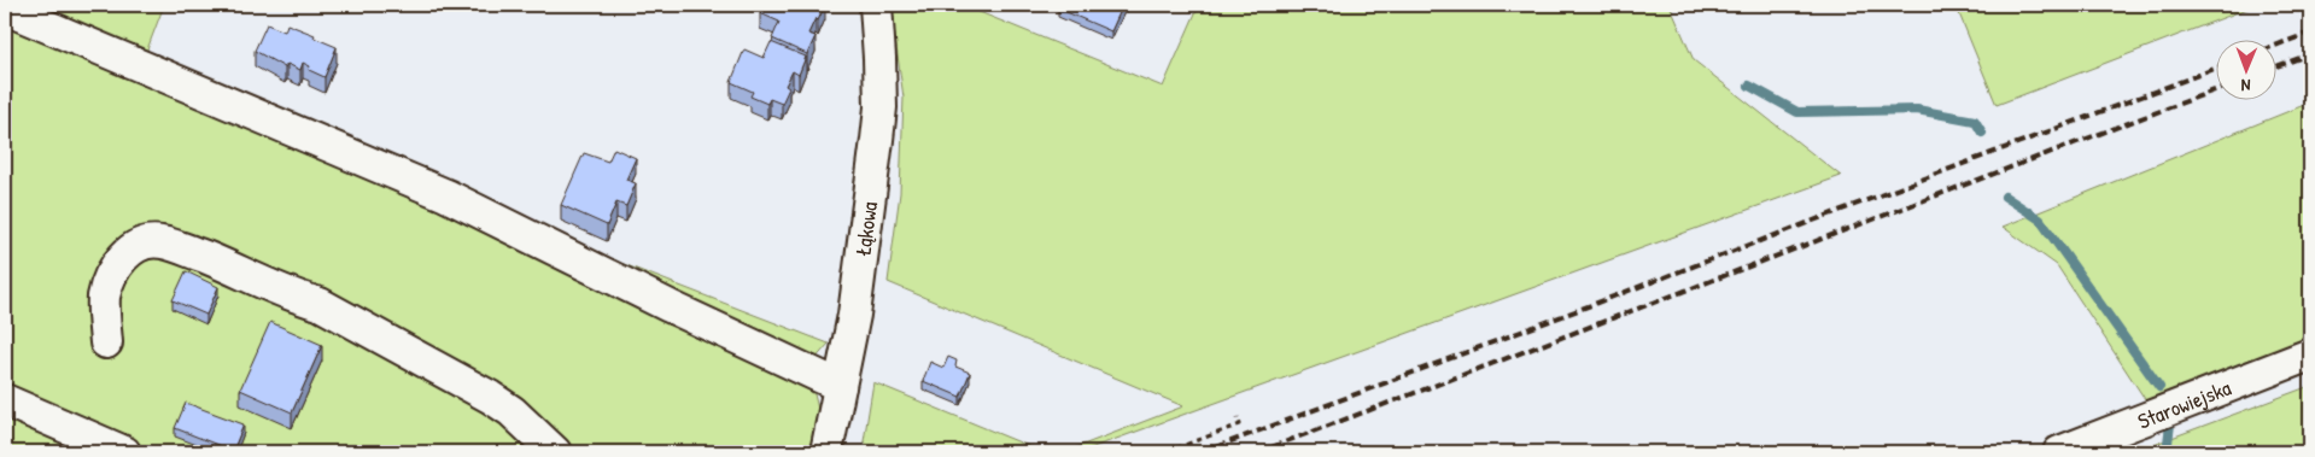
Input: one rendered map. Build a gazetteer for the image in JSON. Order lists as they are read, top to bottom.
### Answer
{
  "streets": {
    "street": ["Łąkowa", "Starowiejska"]
  },
  "north": "bottom"
}
